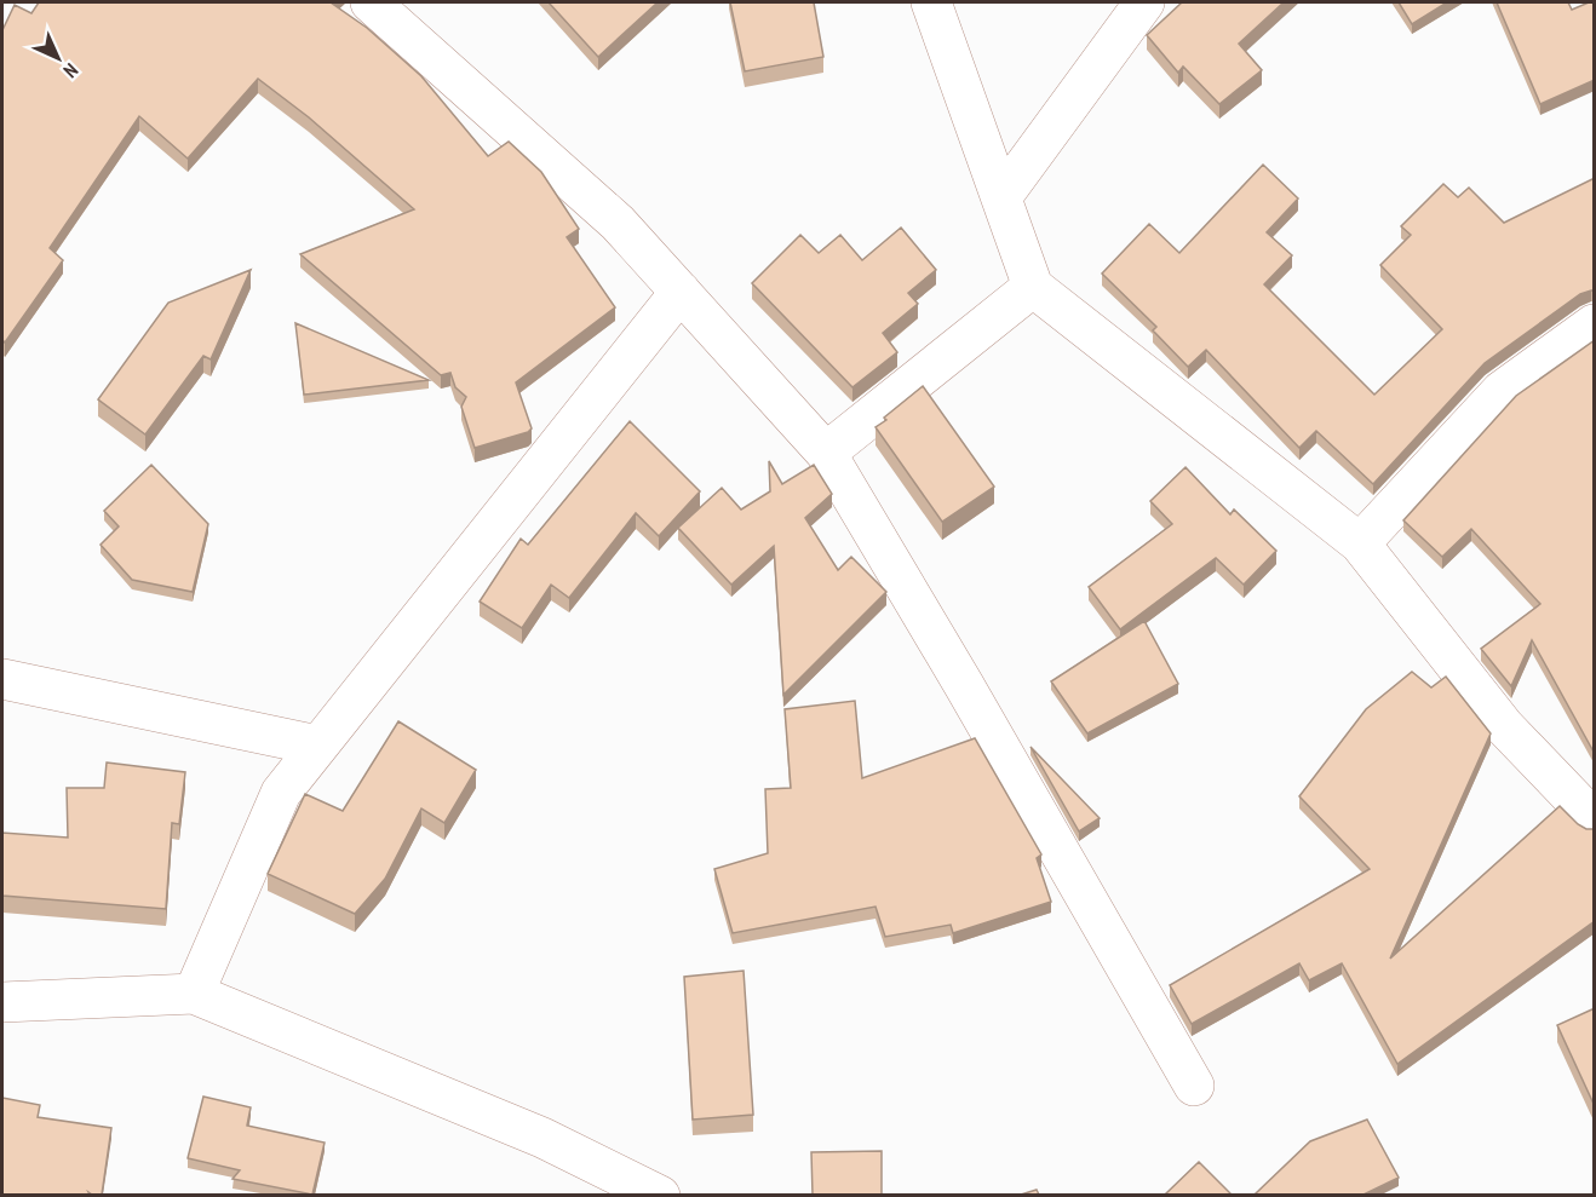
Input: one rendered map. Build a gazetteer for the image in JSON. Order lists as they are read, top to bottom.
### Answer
{
  "north": "bottom right"
}
